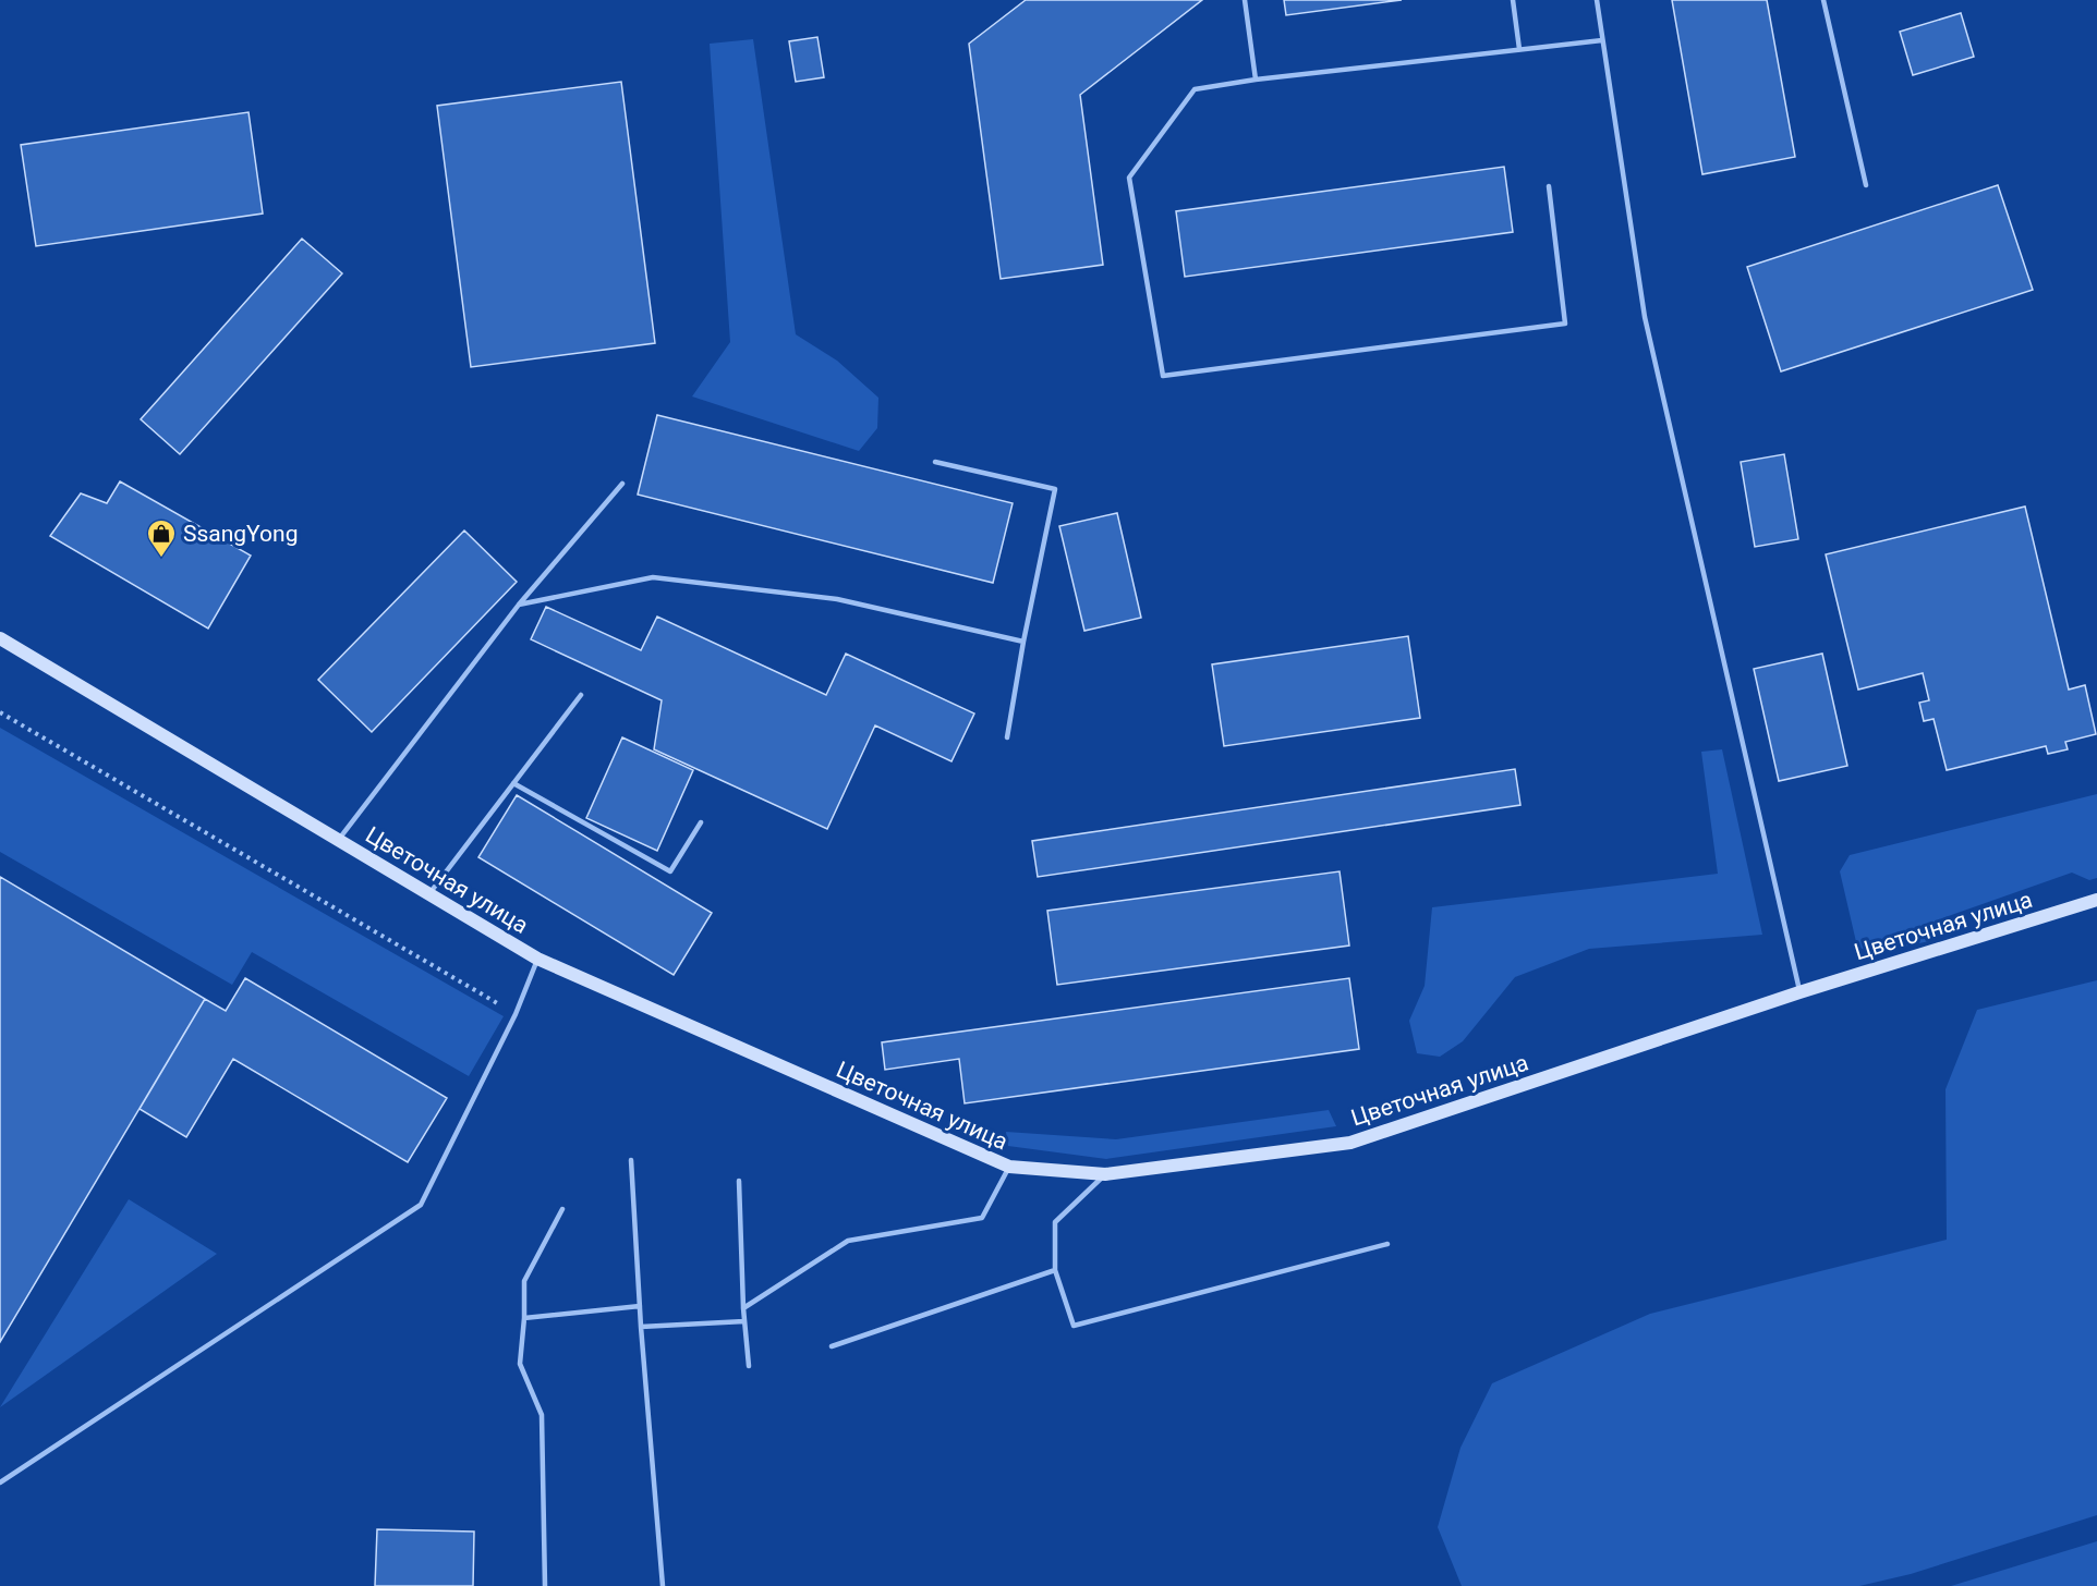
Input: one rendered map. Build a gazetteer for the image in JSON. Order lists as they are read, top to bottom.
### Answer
{
  "streets": {
    "street": ["Цветочная улица"]
  },
  "places": {
    "shop": ["SsangYong"]
  }
}
